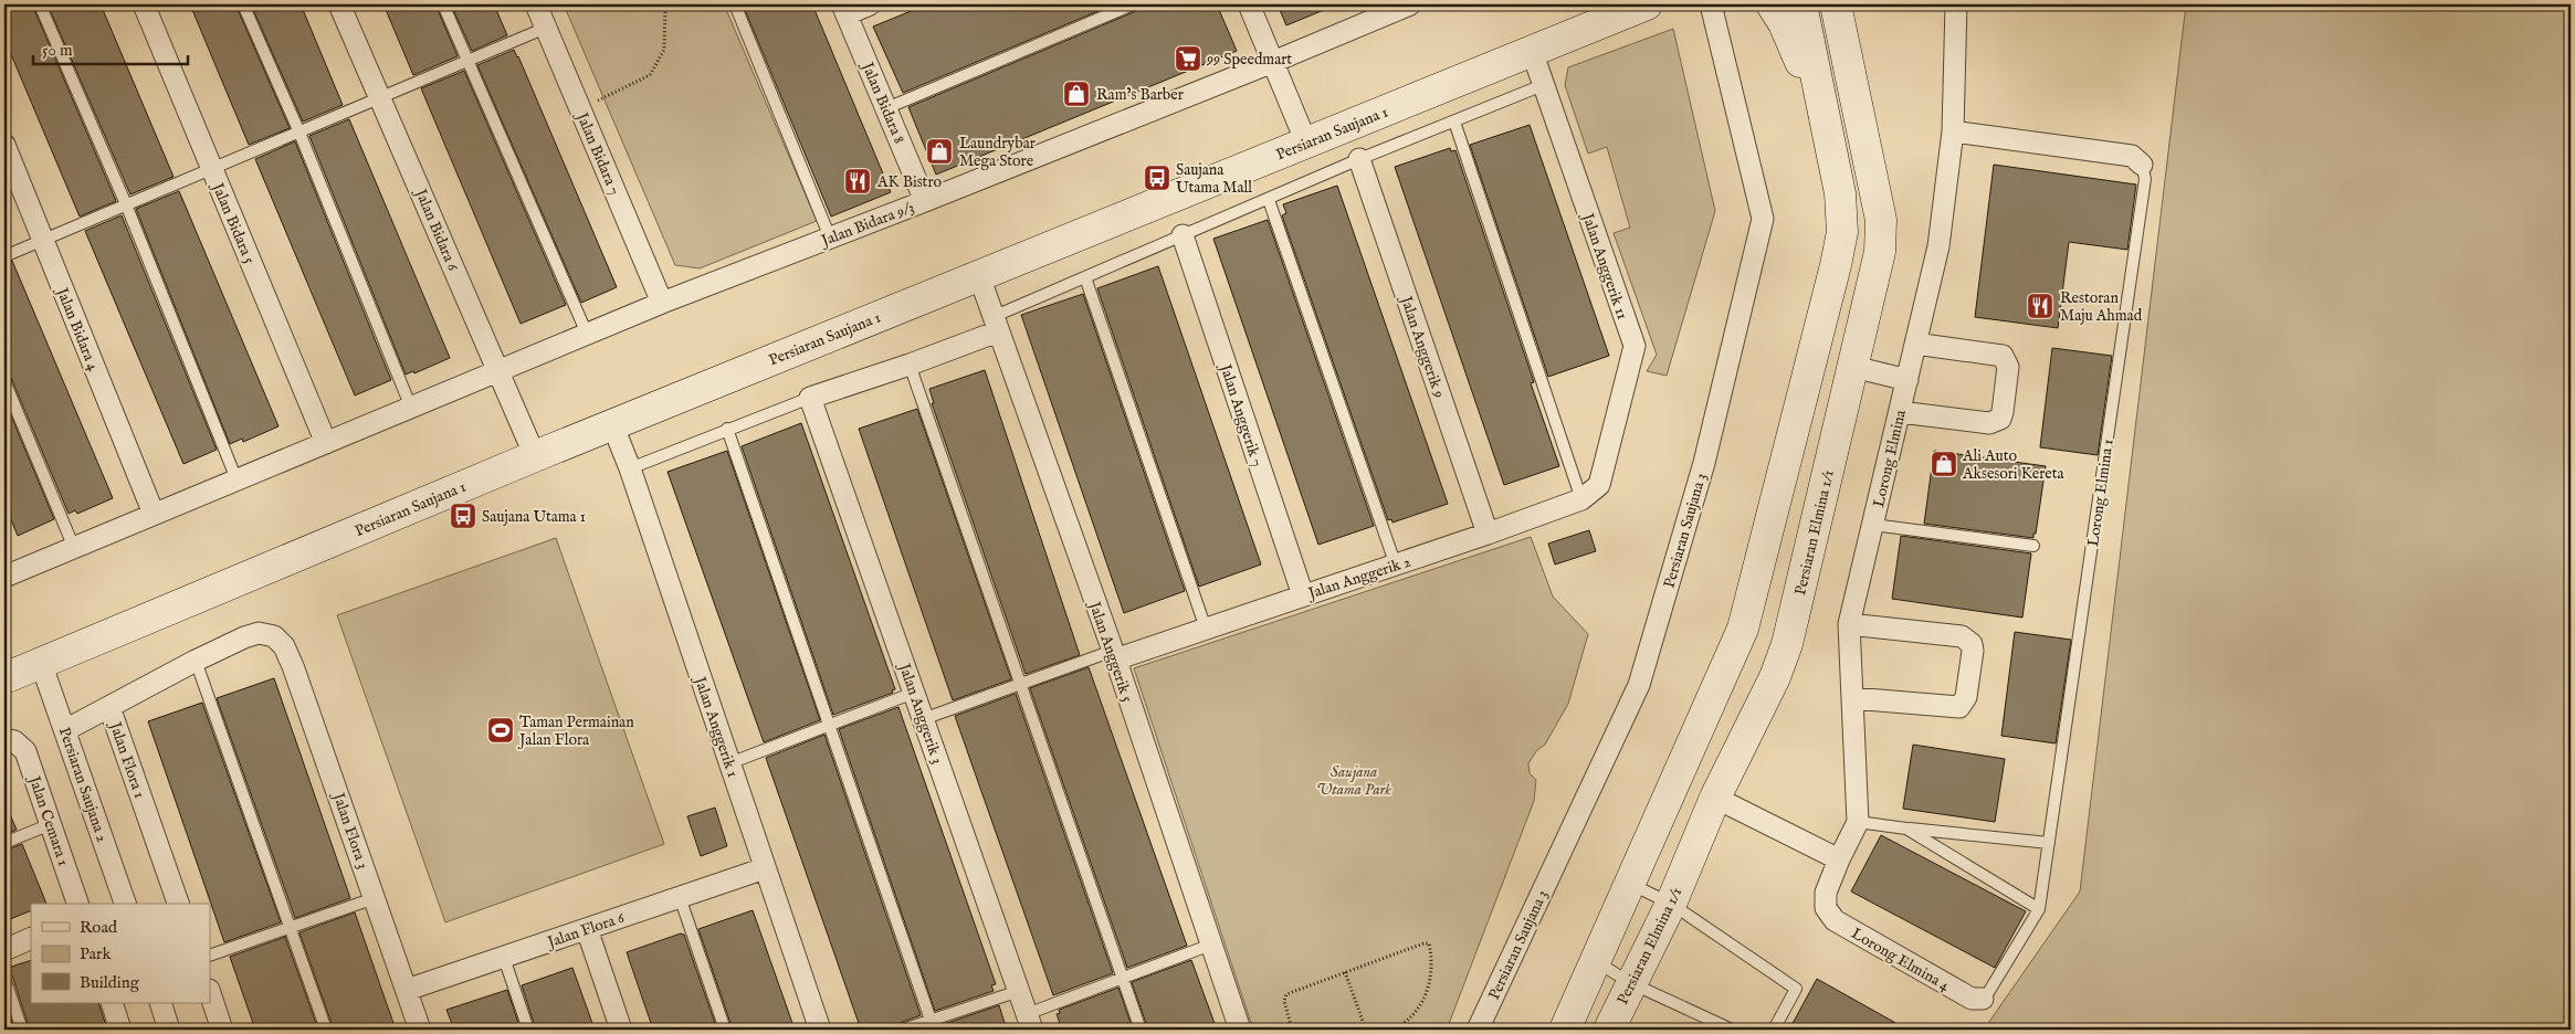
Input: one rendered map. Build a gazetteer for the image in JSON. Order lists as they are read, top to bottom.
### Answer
{
  "streets": {
    "main road": ["Persiaran Saujana 1", "Persiaran Elmina 1/1"],
    "street": [
      "Jalan Bidara 8",
      "Jalan Bidara 7",
      "Jalan Bidara 5",
      "Jalan Bidara 9/3",
      "Jalan Bidara 6",
      "Jalan Anggerik 11",
      "Jalan Bidara 4",
      "Jalan Anggerik 9",
      "Jalan Anggerik 7",
      "Lorong Elmina",
      "Lorong Elmina 1",
      "Persiaran Saujana 3",
      "Jalan Anggerik 2",
      "Jalan Anggerik 5",
      "Jalan Anggerik 3",
      "Jalan Anggerik 1",
      "Jalan Flora 1",
      "Persiaran Saujana 2",
      "Jalan Cemara 1",
      "Jalan Flora 3",
      "Jalan Flora 6",
      "Lorong Elmina 4"
    ]
  },
  "crossings": [
    ["Jalan Bidara 8", "Jalan Bidara 9/3"],
    ["Persiaran Saujana 1", "Jalan Bidara 6"],
    ["Persiaran Saujana 1", "Jalan Anggerik 11"],
    ["Persiaran Saujana 1", "Jalan Anggerik 5"],
    ["Persiaran Saujana 1", "Jalan Anggerik 1"],
    ["Persiaran Saujana 1", "Persiaran Saujana 2"],
    ["Jalan Bidara 7", "Jalan Bidara 9/3"],
    ["Jalan Bidara 5", "Jalan Bidara 9/3"],
    ["Jalan Bidara 9/3", "Jalan Bidara 6"],
    ["Jalan Bidara 9/3", "Jalan Bidara 4"],
    ["Jalan Anggerik 11", "Jalan Anggerik 2"],
    ["Jalan Anggerik 9", "Jalan Anggerik 2"],
    ["Jalan Anggerik 7", "Jalan Anggerik 2"],
    ["Lorong Elmina", "Lorong Elmina 1"],
    ["Lorong Elmina", "Lorong Elmina 4"],
    ["Lorong Elmina 1", "Lorong Elmina 4"],
    ["Jalan Anggerik 2", "Jalan Anggerik 5"],
    ["Jalan Anggerik 1", "Jalan Flora 6"],
    ["Jalan Flora 1", "Jalan Flora 3"],
    ["Jalan Flora 3", "Jalan Flora 6"]
  ],
  "parks": ["Saujana Utama Park"],
  "places": {
    "supermarket": ["99 Speedmart"],
    "shop": ["Ram’s Barber", "Laundrybar Mega Store", "Ali Auto Aksesori Kereta"],
    "bus stop": ["Saujana Utama Mall", "Saujana Utama 1"],
    "restaurant": ["AK Bistro", "Restoran Maju Ahmad"],
    "sports": ["Taman Permainan Jalan Flora"]
  },
  "legend": ["Road", "Park", "Building"],
  "scale_bar": "50 m"
}
